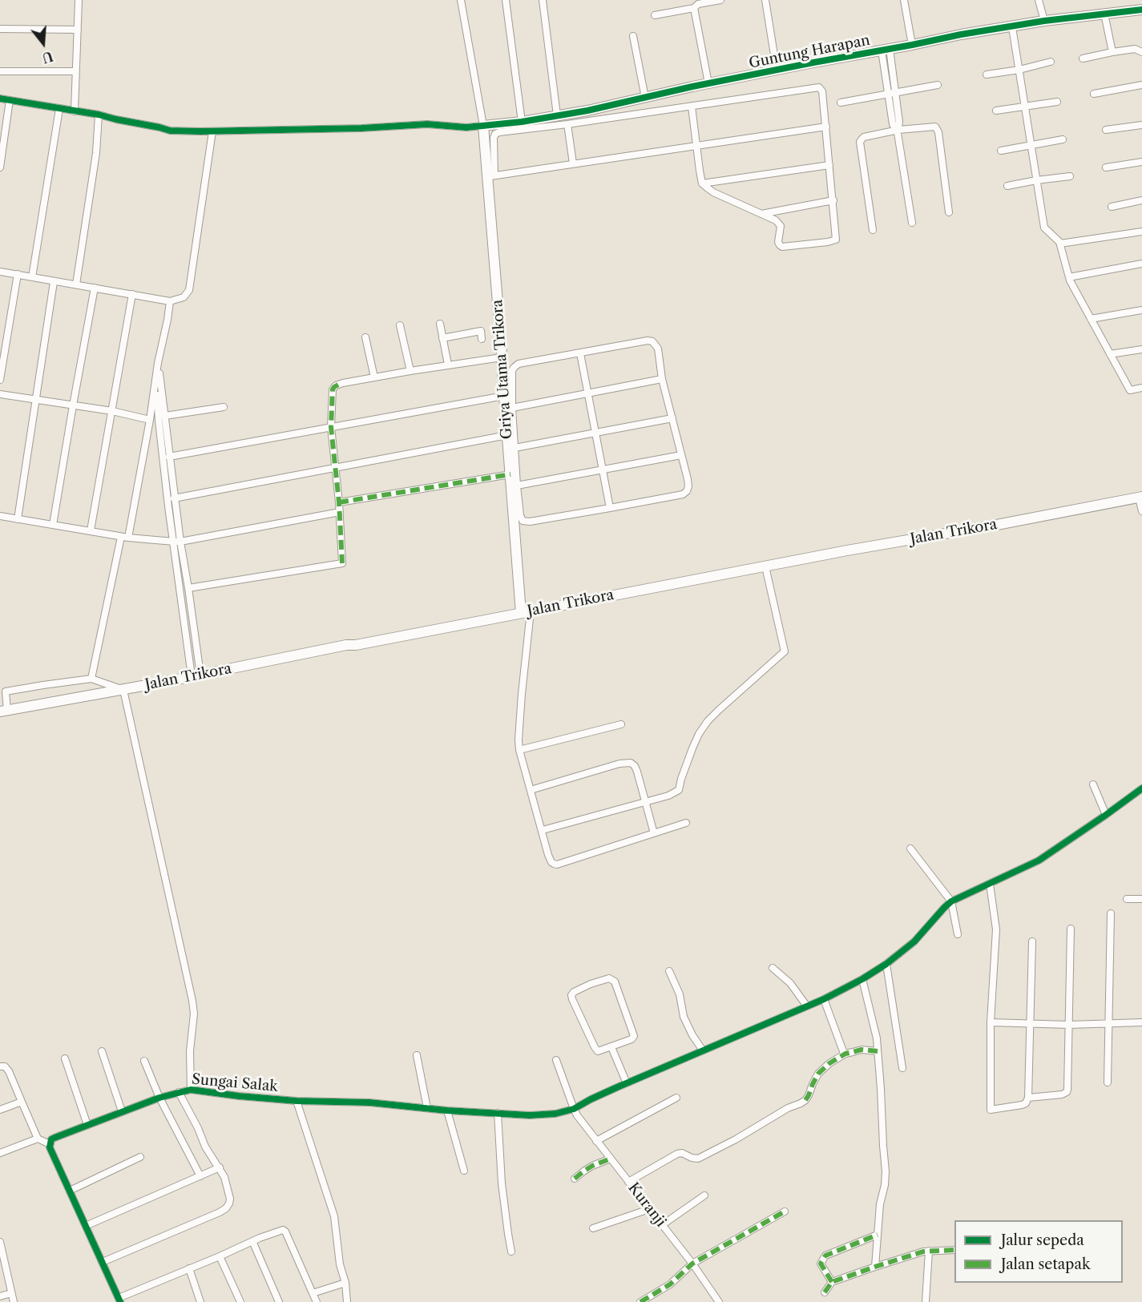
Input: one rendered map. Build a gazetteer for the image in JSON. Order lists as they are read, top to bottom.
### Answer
{
  "streets": {
    "street": [
      "Guntung Harapan",
      "Griya Utama Trikora",
      "Jalan Trikora",
      "Sungai Salak",
      "Kuranji"
    ]
  },
  "crossings": [
    ["Guntung Harapan", "Griya Utama Trikora"],
    ["Griya Utama Trikora", "Jalan Trikora"],
    ["Sungai Salak", "Kuranji"]
  ],
  "legend": ["Jalur sepeda", "Jalan setapak"],
  "north": "bottom"
}
